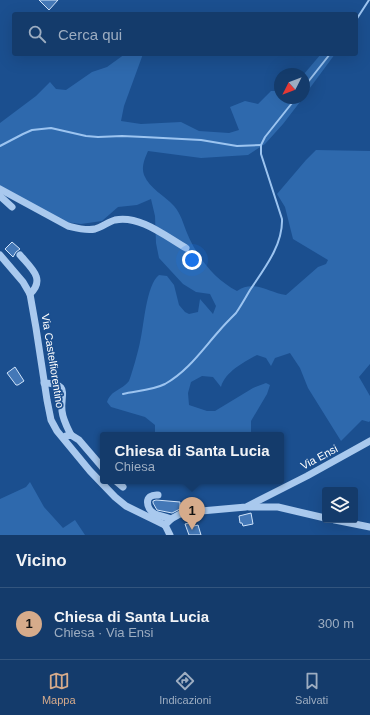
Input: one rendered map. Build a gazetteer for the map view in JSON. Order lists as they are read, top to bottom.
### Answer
{
  "streets": {
    "street": ["Via Castelfiorentino", "Via Ensi"]
  },
  "crossings": [
    ["Via Castelfiorentino", "Via Ensi"]
  ],
  "north": "bottom left",
  "page": {
    "search": "Cerca qui",
    "popup": ["Chiesa di Santa Lucia", "Chiesa"],
    "pins": "1",
    "heading": "Vicino",
    "list": [
      {
        "mark": "1",
        "name": "Chiesa di Santa Lucia",
        "note": "Chiesa · Via Ensi",
        "value": "300 m"
      }
    ],
    "nav": ["Mappa", "Indicazioni", "Salvati"]
  }
}
